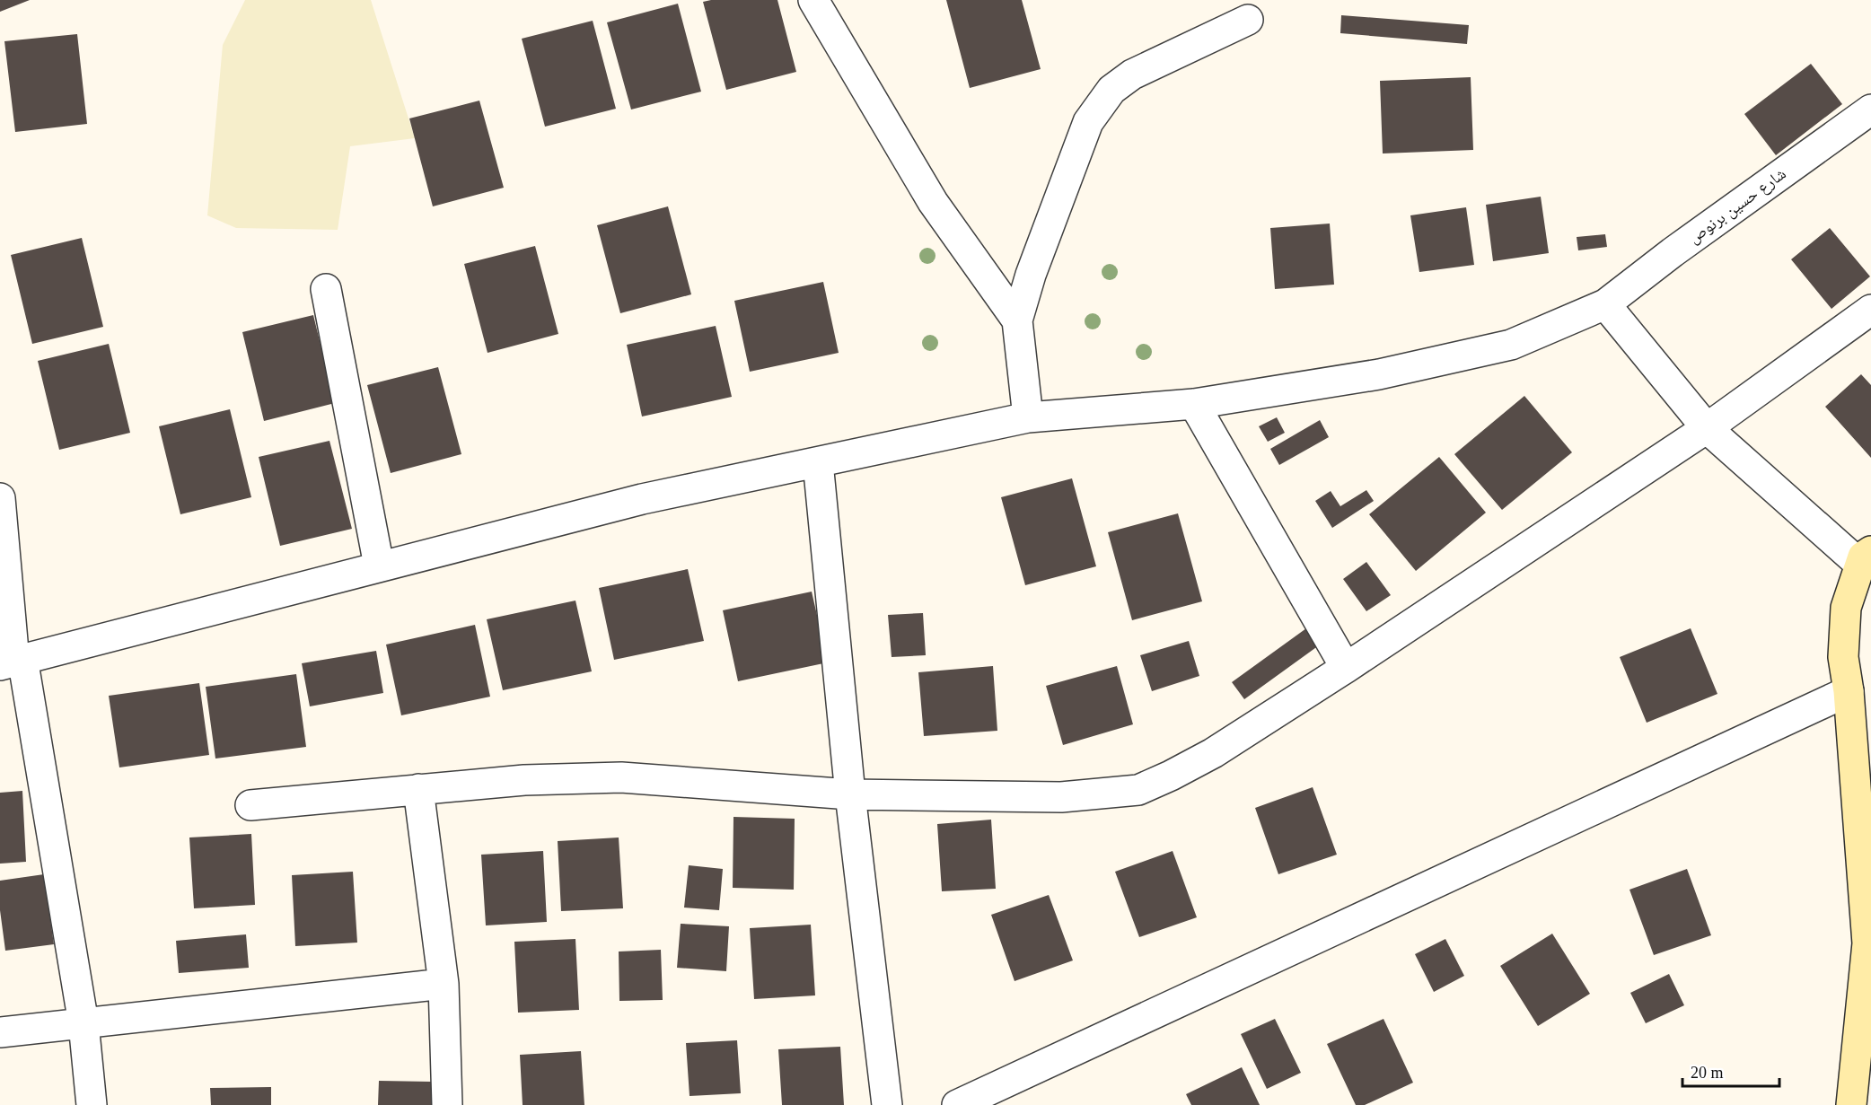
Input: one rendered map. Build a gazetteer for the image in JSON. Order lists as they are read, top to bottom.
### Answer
{
  "streets": {
    "street": ["شارع حسين برنوص"]
  },
  "scale_bar": "20 m"
}
